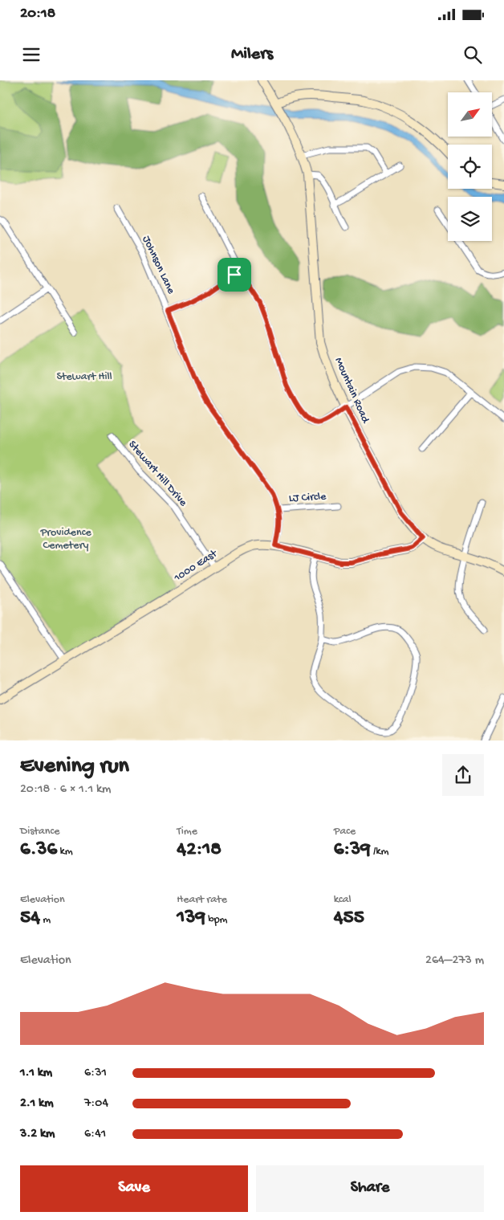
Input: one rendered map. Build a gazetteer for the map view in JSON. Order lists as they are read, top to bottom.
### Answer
{
  "streets": {
    "street": [
      "Johnson Lane",
      "Mountain Road",
      "Stewart Hill Drive",
      "LJ Circle",
      "1000 East"
    ]
  },
  "crossings": [
    ["Johnson Lane", "LJ Circle"],
    ["Johnson Lane", "1000 East"],
    ["Mountain Road", "1000 East"],
    ["Stewart Hill Drive", "1000 East"]
  ],
  "parks": ["Stewart Hill", "Providence Cemetery"],
  "north": "top right",
  "page": {
    "status": "20:18",
    "header": "Milers",
    "heading": ["Evening run", "20:18 · 6 × 1.1 km"],
    "stats": [
      ["Distance", "6.36 km"],
      ["Time", "42:18"],
      ["Pace", "6:39 /km"],
      ["Elevation", "54 m"],
      ["Heart rate", "139 bpm"],
      ["kcal", "455"]
    ],
    "chart": ["Elevation", "264–273 m"],
    "list": [
      {
        "name": "1.1 km",
        "note": "6:31"
      },
      {
        "name": "2.1 km",
        "note": "7:04"
      },
      {
        "name": "3.2 km",
        "note": "6:41"
      }
    ],
    "buttons": ["Save", "Share"]
  }
}
